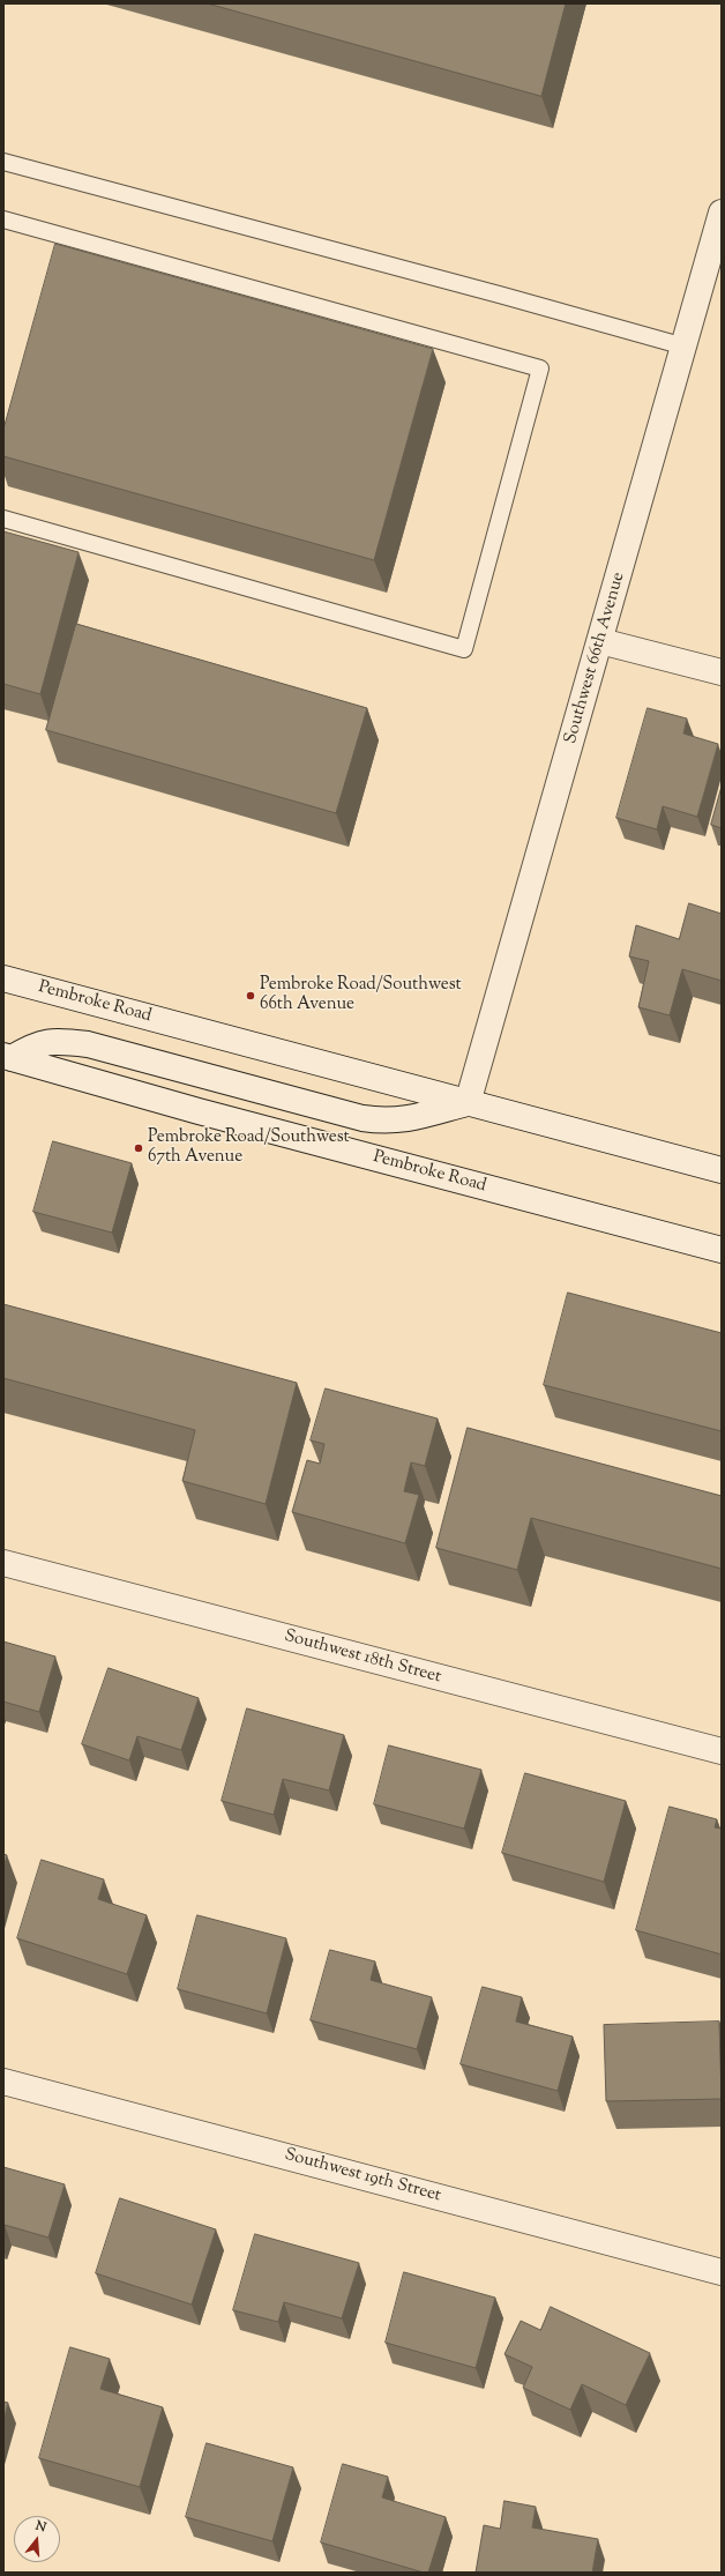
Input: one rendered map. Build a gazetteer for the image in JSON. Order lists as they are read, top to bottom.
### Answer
{
  "streets": {
    "street": [
      "Southwest 66th Avenue",
      "Pembroke Road",
      "Southwest 18th Street",
      "Southwest 19th Street"
    ]
  },
  "crossings": [
    ["Southwest 66th Avenue", "Pembroke Road"]
  ],
  "places": ["Pembroke Road/Southwest 66th Avenue", "Pembroke Road/Southwest 67th Avenue"],
  "north": "top"
}
